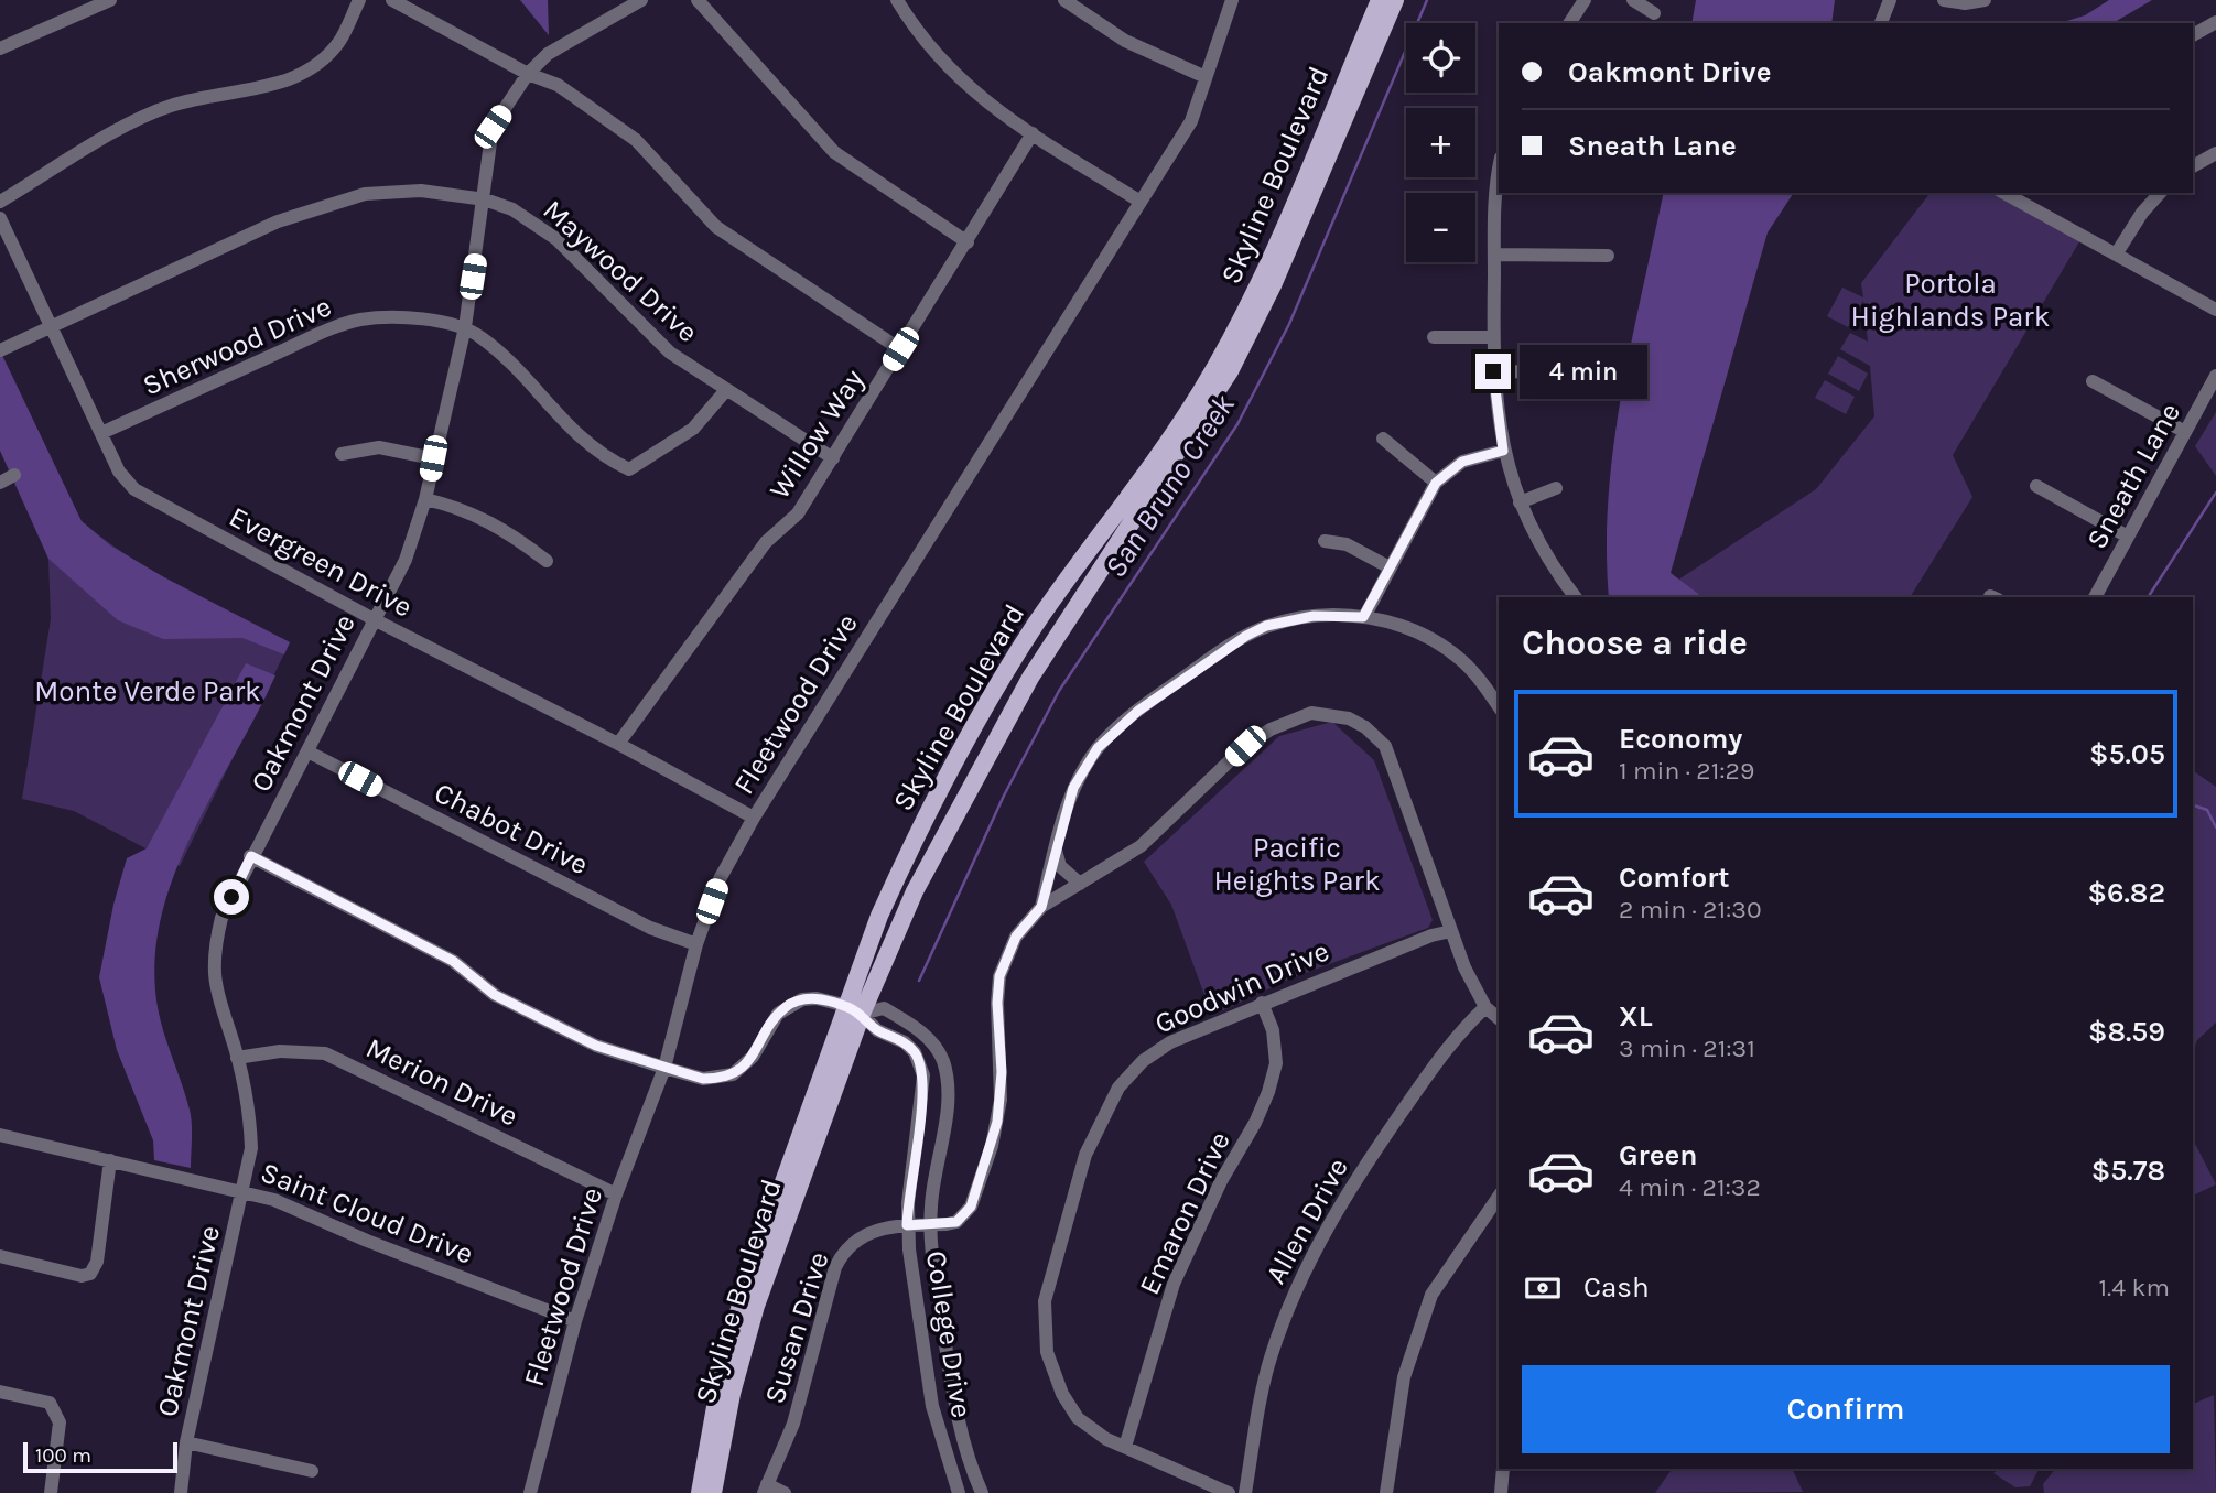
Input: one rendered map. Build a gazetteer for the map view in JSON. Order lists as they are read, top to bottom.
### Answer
{
  "streets": {
    "main road": ["Skyline Boulevard"],
    "street": [
      "Maywood Drive",
      "Sherwood Drive",
      "Willow Way",
      "Sneath Lane",
      "Evergreen Drive",
      "Oakmont Drive",
      "Fleetwood Drive",
      "Chabot Drive",
      "Goodwin Drive",
      "Merion Drive",
      "Saint Cloud Drive",
      "Emaron Drive",
      "Allen Drive",
      "Susan Drive",
      "College Drive"
    ]
  },
  "crossings": [
    ["Skyline Boulevard", "College Drive"],
    ["Maywood Drive", "Sherwood Drive"],
    ["Maywood Drive", "Willow Way"],
    ["Maywood Drive", "Evergreen Drive"],
    ["Maywood Drive", "Oakmont Drive"],
    ["Sherwood Drive", "Evergreen Drive"],
    ["Sherwood Drive", "Oakmont Drive"],
    ["Willow Way", "Evergreen Drive"],
    ["Evergreen Drive", "Oakmont Drive"],
    ["Evergreen Drive", "Fleetwood Drive"],
    ["Oakmont Drive", "Chabot Drive"],
    ["Oakmont Drive", "Merion Drive"],
    ["Oakmont Drive", "Saint Cloud Drive"],
    ["Fleetwood Drive", "Chabot Drive"],
    ["Fleetwood Drive", "Merion Drive"],
    ["Fleetwood Drive", "Saint Cloud Drive"],
    ["Goodwin Drive", "Emaron Drive"],
    ["Susan Drive", "College Drive"]
  ],
  "water": ["San Bruno Creek"],
  "parks": ["Portola Highlands Park", "Monte Verde Park", "Pacific Heights Park"],
  "scale_bar": "100 m",
  "page": {
    "map_buttons": ["+", "−"],
    "banner": ["Oakmont Drive", "Sneath Lane"],
    "bubble": "4 min",
    "heading": "Choose a ride",
    "list": [
      {
        "name": "Economy",
        "note": "1 min · 21:29",
        "value": "$5.05"
      },
      {
        "name": "Comfort",
        "note": "2 min · 21:30",
        "value": "$6.82"
      },
      {
        "name": "XL",
        "note": "3 min · 21:31",
        "value": "$8.59"
      },
      {
        "name": "Green",
        "note": "4 min · 21:32",
        "value": "$5.78"
      }
    ],
    "pay": ["Cash", "1.4 km"],
    "buttons": "Confirm",
    "scale": "100 m"
  }
}
